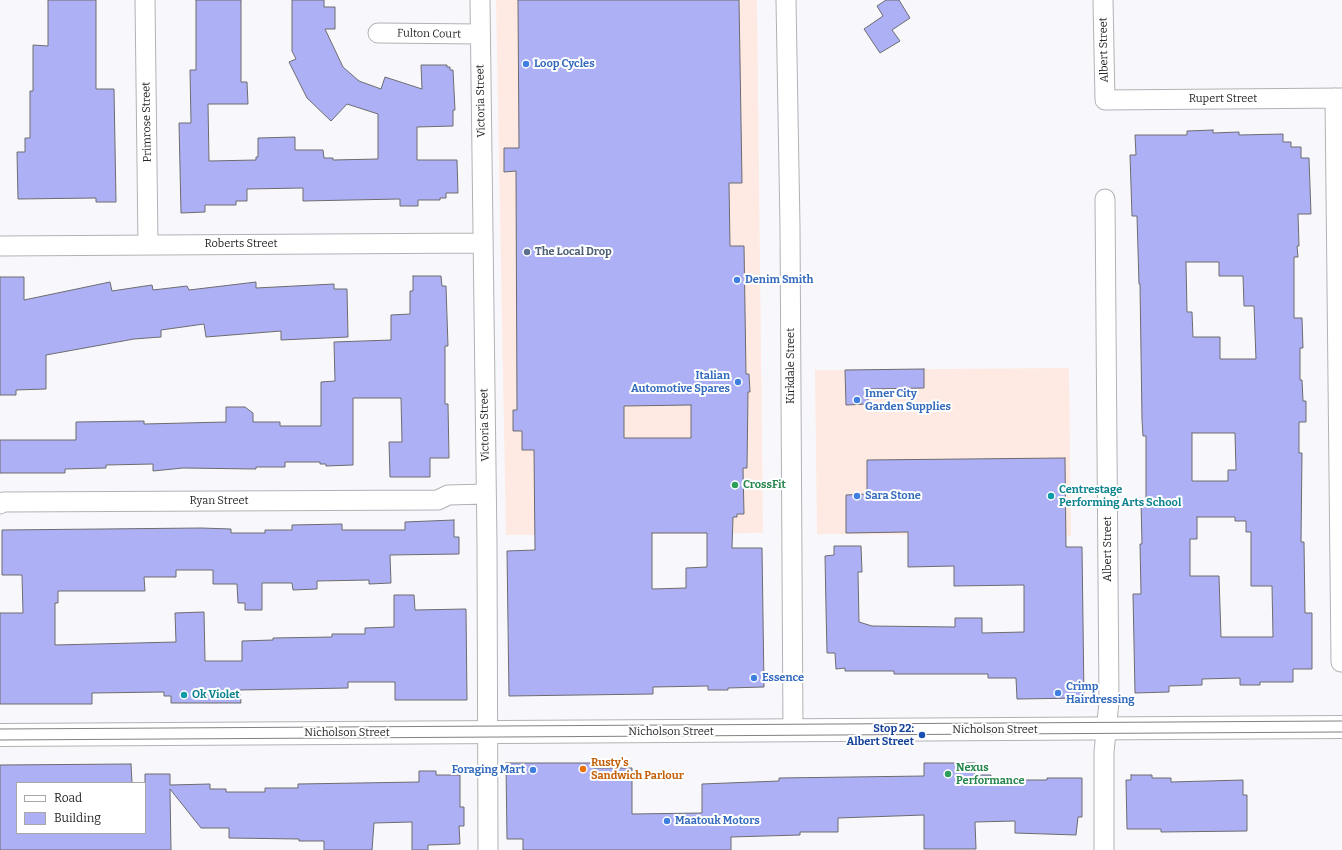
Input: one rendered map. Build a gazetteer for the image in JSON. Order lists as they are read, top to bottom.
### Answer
{
  "streets": {
    "main road": ["Nicholson Street"],
    "street": [
      "Fulton Court",
      "Albert Street",
      "Rupert Street",
      "Victoria Street",
      "Primrose Street",
      "Roberts Street",
      "Kirkdale Street",
      "Ryan Street"
    ]
  },
  "crossings": [
    ["Fulton Court", "Victoria Street"],
    ["Albert Street", "Rupert Street"],
    ["Albert Street", "Nicholson Street"],
    ["Victoria Street", "Roberts Street"],
    ["Victoria Street", "Ryan Street"],
    ["Victoria Street", "Nicholson Street"],
    ["Primrose Street", "Roberts Street"],
    ["Kirkdale Street", "Nicholson Street"]
  ],
  "places": [
    "Loop Cycles",
    "The Local Drop",
    "Denim Smith",
    "Italian Automotive Spares",
    "Inner City Garden Supplies",
    "CrossFit",
    "Sara Stone",
    "Centrestage Performing Arts School",
    "Essence",
    "Crimp Hairdressing",
    "Ok Violet",
    "Stop 22: Albert Street",
    "Rusty's Sandwich Parlour",
    "Foraging Mart",
    "Nexus Performance",
    "Maatouk Motors"
  ],
  "legend": ["Road", "Building"]
}
